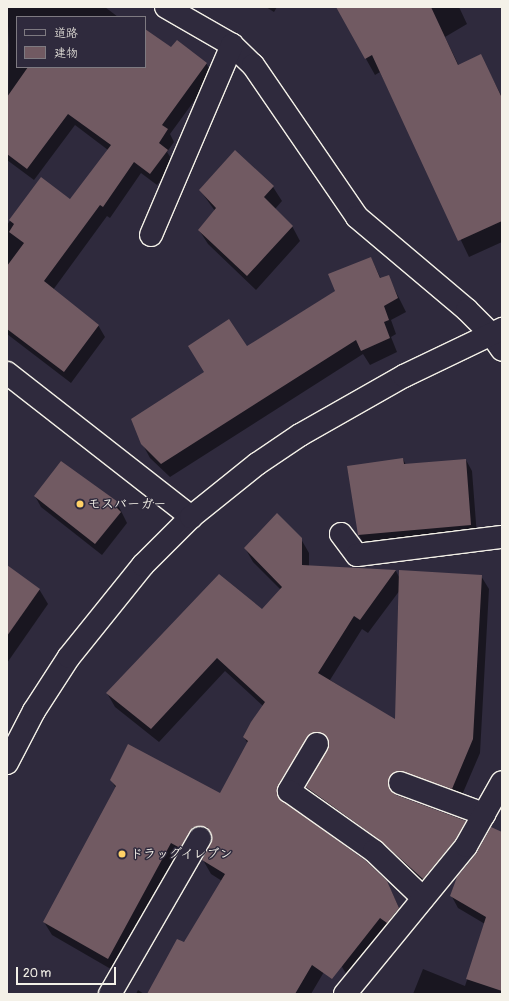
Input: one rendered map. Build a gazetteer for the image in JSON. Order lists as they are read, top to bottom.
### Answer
{
  "places": ["モスバーガー", "ドラッグイレブン"],
  "legend": ["道路", "建物"],
  "scale_bar": "20 m"
}
